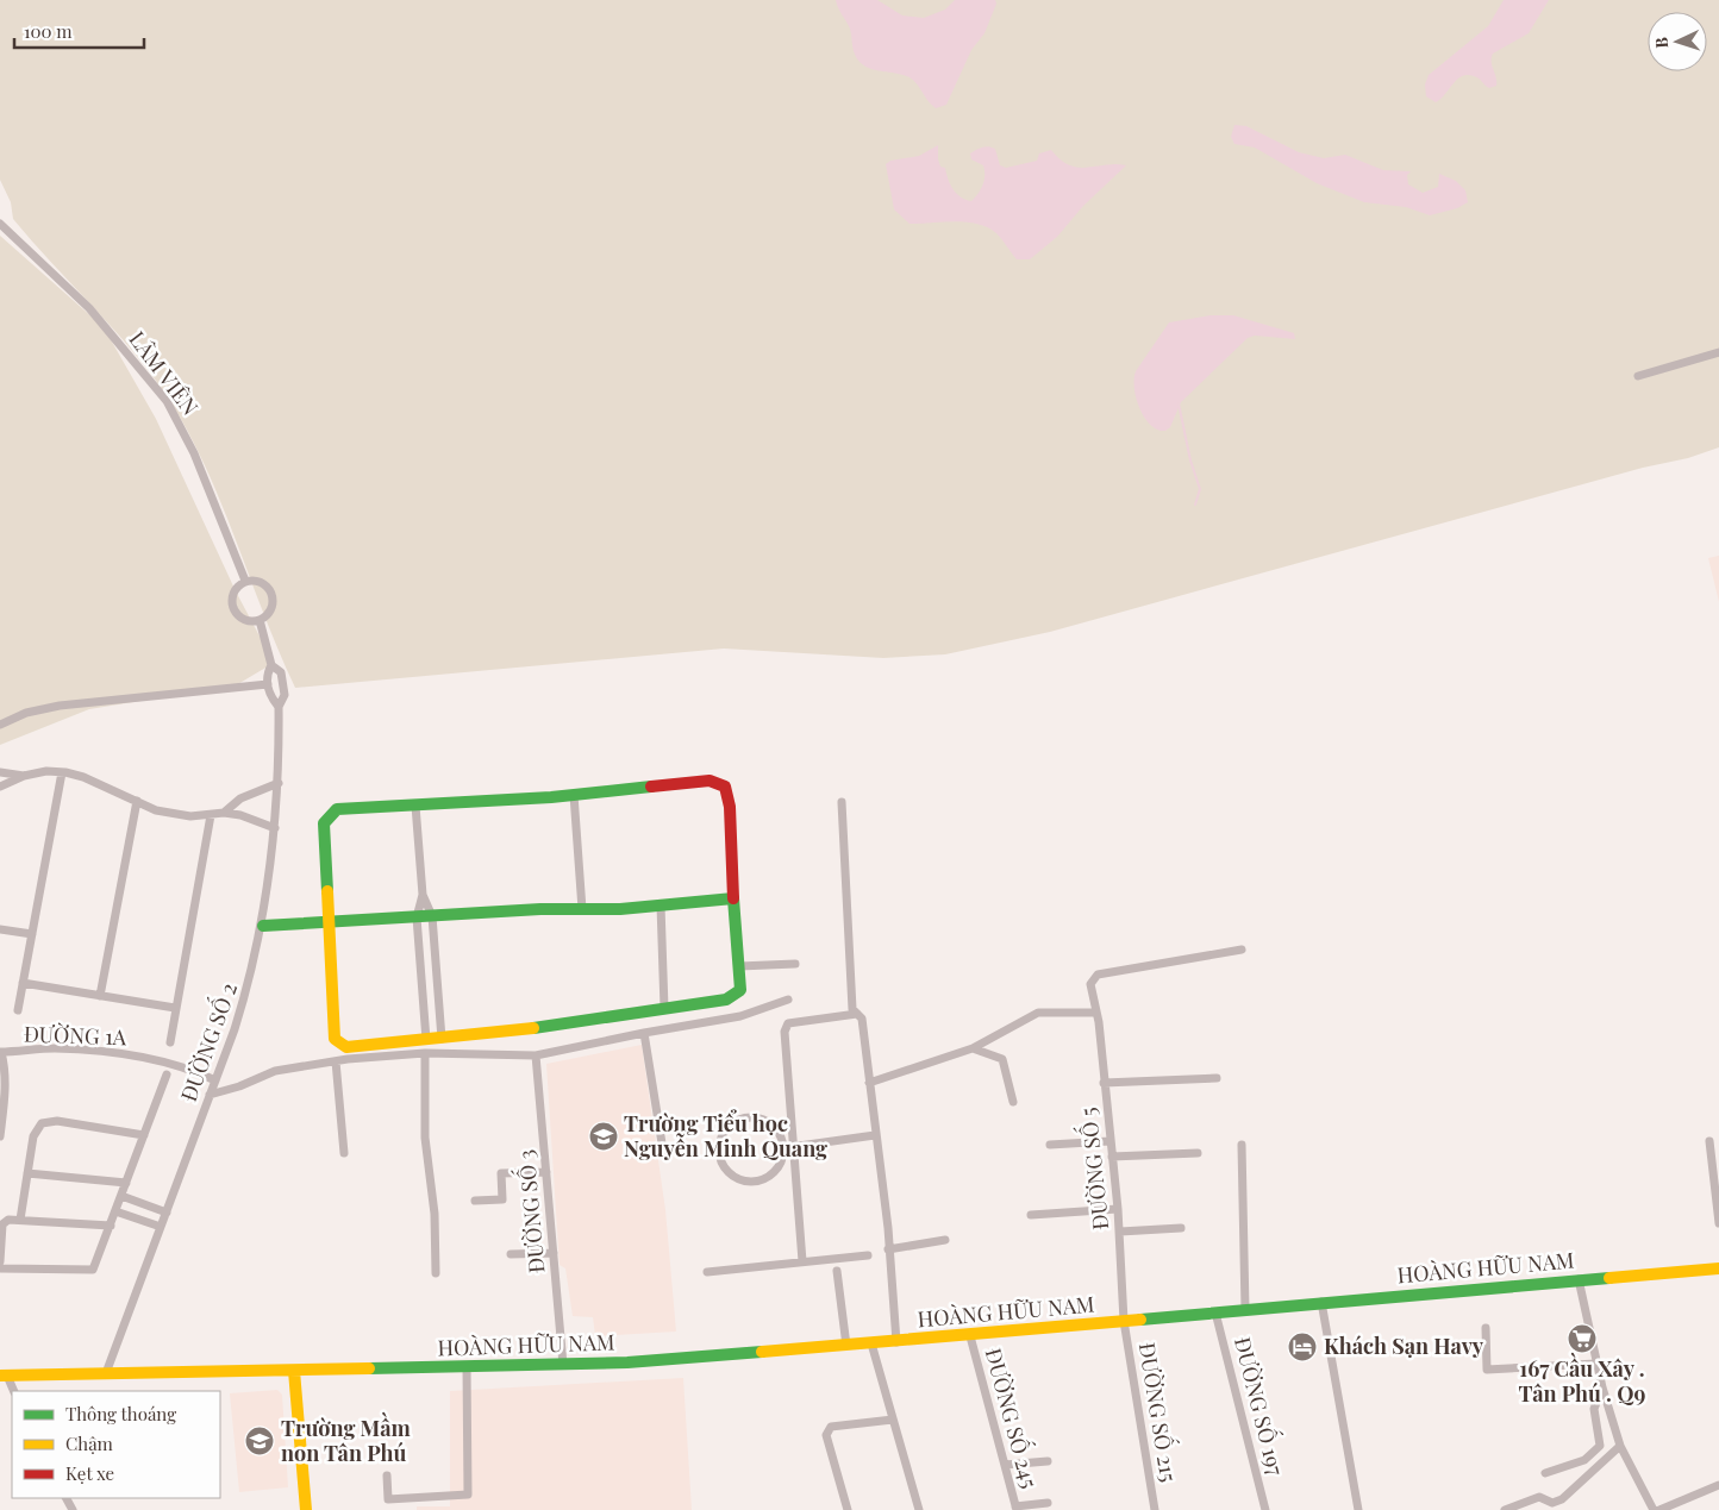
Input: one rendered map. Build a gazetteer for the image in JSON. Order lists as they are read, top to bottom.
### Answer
{
  "streets": {
    "street": [
      "LÂM VIÊN",
      "ĐƯỜNG 1A",
      "ĐƯỜNG SỐ 2",
      "ĐƯỜNG SỐ 5",
      "ĐƯỜNG SỐ 3",
      "HOÀNG HỮU NAM",
      "ĐƯỜNG SỐ 197",
      "ĐƯỜNG SỐ 215",
      "ĐƯỜNG SỐ 245"
    ]
  },
  "crossings": [
    ["ĐƯỜNG 1A", "ĐƯỜNG SỐ 2"],
    ["ĐƯỜNG SỐ 2", "HOÀNG HỮU NAM"],
    ["ĐƯỜNG SỐ 5", "HOÀNG HỮU NAM"],
    ["ĐƯỜNG SỐ 5", "ĐƯỜNG SỐ 215"],
    ["ĐƯỜNG SỐ 3", "HOÀNG HỮU NAM"],
    ["HOÀNG HỮU NAM", "ĐƯỜNG SỐ 197"],
    ["HOÀNG HỮU NAM", "ĐƯỜNG SỐ 215"],
    ["HOÀNG HỮU NAM", "ĐƯỜNG SỐ 245"]
  ],
  "places": {
    "school or university": ["Trường Tiểu học Nguyễn Minh Quang", "Trường Mầm non Tân Phú"],
    "supermarket": ["167 Cầu Xây . Tân Phú . Q9"],
    "hotel": ["Khách Sạn Havy"]
  },
  "legend": ["Thông thoáng", "Chậm", "Kẹt xe"],
  "scale_bar": "100 m",
  "north": "left"
}
